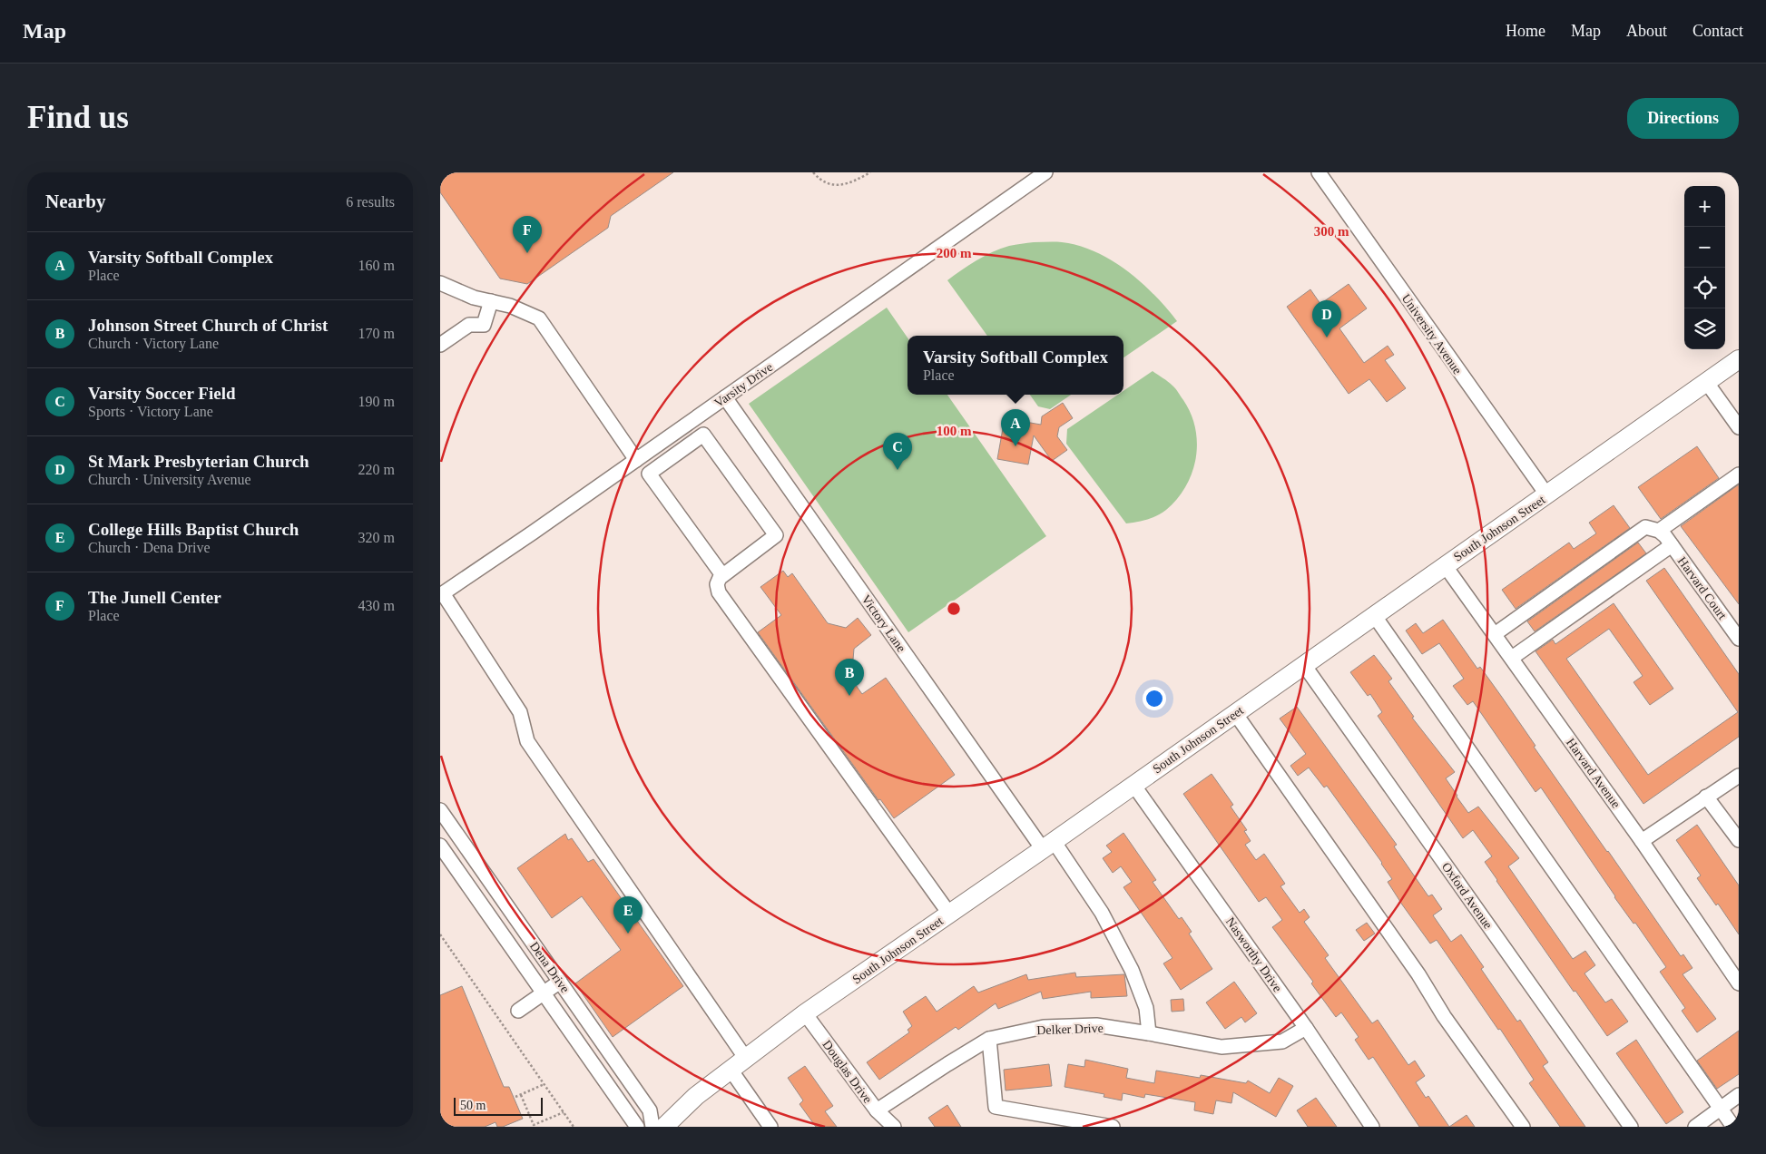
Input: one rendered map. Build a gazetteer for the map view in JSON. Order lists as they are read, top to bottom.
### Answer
{
  "streets": {
    "main road": ["South Johnson Street"],
    "street": [
      "University Avenue",
      "Varsity Drive",
      "Harvard Court",
      "Victory Lane",
      "Harvard Avenue",
      "Oxford Avenue",
      "Nasworthy Drive",
      "Dena Drive",
      "Delker Drive",
      "Douglas Drive"
    ]
  },
  "crossings": [
    ["University Avenue", "South Johnson Street"],
    ["Varsity Drive", "Victory Lane"],
    ["South Johnson Street", "Victory Lane"],
    ["South Johnson Street", "Harvard Avenue"],
    ["South Johnson Street", "Oxford Avenue"],
    ["South Johnson Street", "Nasworthy Drive"],
    ["South Johnson Street", "Douglas Drive"],
    ["Victory Lane", "Delker Drive"],
    ["Nasworthy Drive", "Delker Drive"],
    ["Delker Drive", "Douglas Drive"]
  ],
  "scale_bar": "50 m",
  "page": {
    "header": "Map",
    "nav": [
      "Home",
      "Map",
      "About",
      "Contact"
    ],
    "buttons": "Directions",
    "title": "Find us",
    "heading": ["Nearby", "6 results"],
    "map_buttons": ["+", "−"],
    "pins": [
      "F",
      "D",
      "A",
      "C",
      "B",
      "E"
    ],
    "list": [
      {
        "mark": "A",
        "name": "Varsity Softball Complex",
        "note": "Place",
        "value": "160 m"
      },
      {
        "mark": "B",
        "name": "Johnson Street Church of Christ",
        "note": "Church · Victory Lane",
        "value": "170 m"
      },
      {
        "mark": "C",
        "name": "Varsity Soccer Field",
        "note": "Sports · Victory Lane",
        "value": "190 m"
      },
      {
        "mark": "D",
        "name": "St Mark Presbyterian Church",
        "note": "Church · University Avenue",
        "value": "220 m"
      },
      {
        "mark": "E",
        "name": "College Hills Baptist Church",
        "note": "Church · Dena Drive",
        "value": "320 m"
      },
      {
        "mark": "F",
        "name": "The Junell Center",
        "note": "Place",
        "value": "430 m"
      }
    ],
    "popup": ["Varsity Softball Complex", "Place"],
    "scale": "50 m"
  },
  "rings": ["300 m", "200 m", "100 m"]
}
